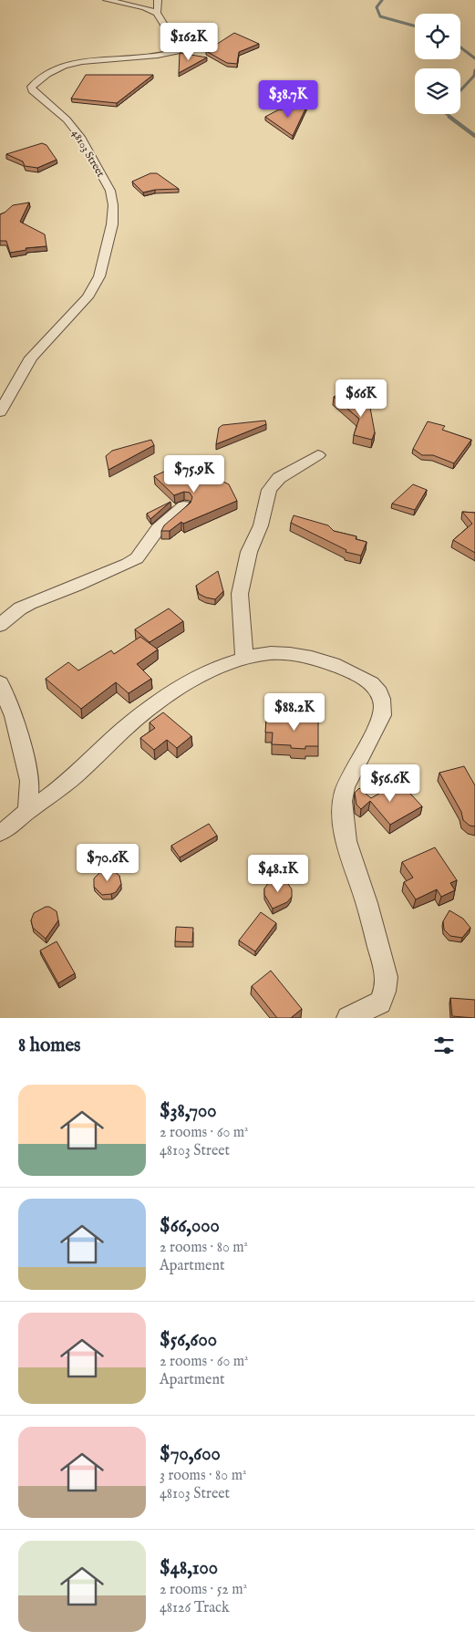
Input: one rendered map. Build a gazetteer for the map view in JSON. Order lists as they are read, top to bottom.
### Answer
{
  "streets": {
    "street": ["48103 Street"]
  },
  "page": {
    "price": [
      "$162K",
      "$38.7K",
      "$66K",
      "$75.9K",
      "$88.2K",
      "$56.6K",
      "$70.6K",
      "$48.1K"
    ],
    "heading": "8 homes",
    "list": [
      {
        "name": "$38,700",
        "note": "2 rooms · 60 m² · 48103 Street"
      },
      {
        "name": "$66,000",
        "note": "2 rooms · 80 m² · Apartment"
      },
      {
        "name": "$56,600",
        "note": "2 rooms · 60 m² · Apartment"
      },
      {
        "name": "$70,600",
        "note": "3 rooms · 80 m² · 48103 Street"
      },
      {
        "name": "$48,100",
        "note": "2 rooms · 52 m² · 48126 Track"
      }
    ]
  }
}
